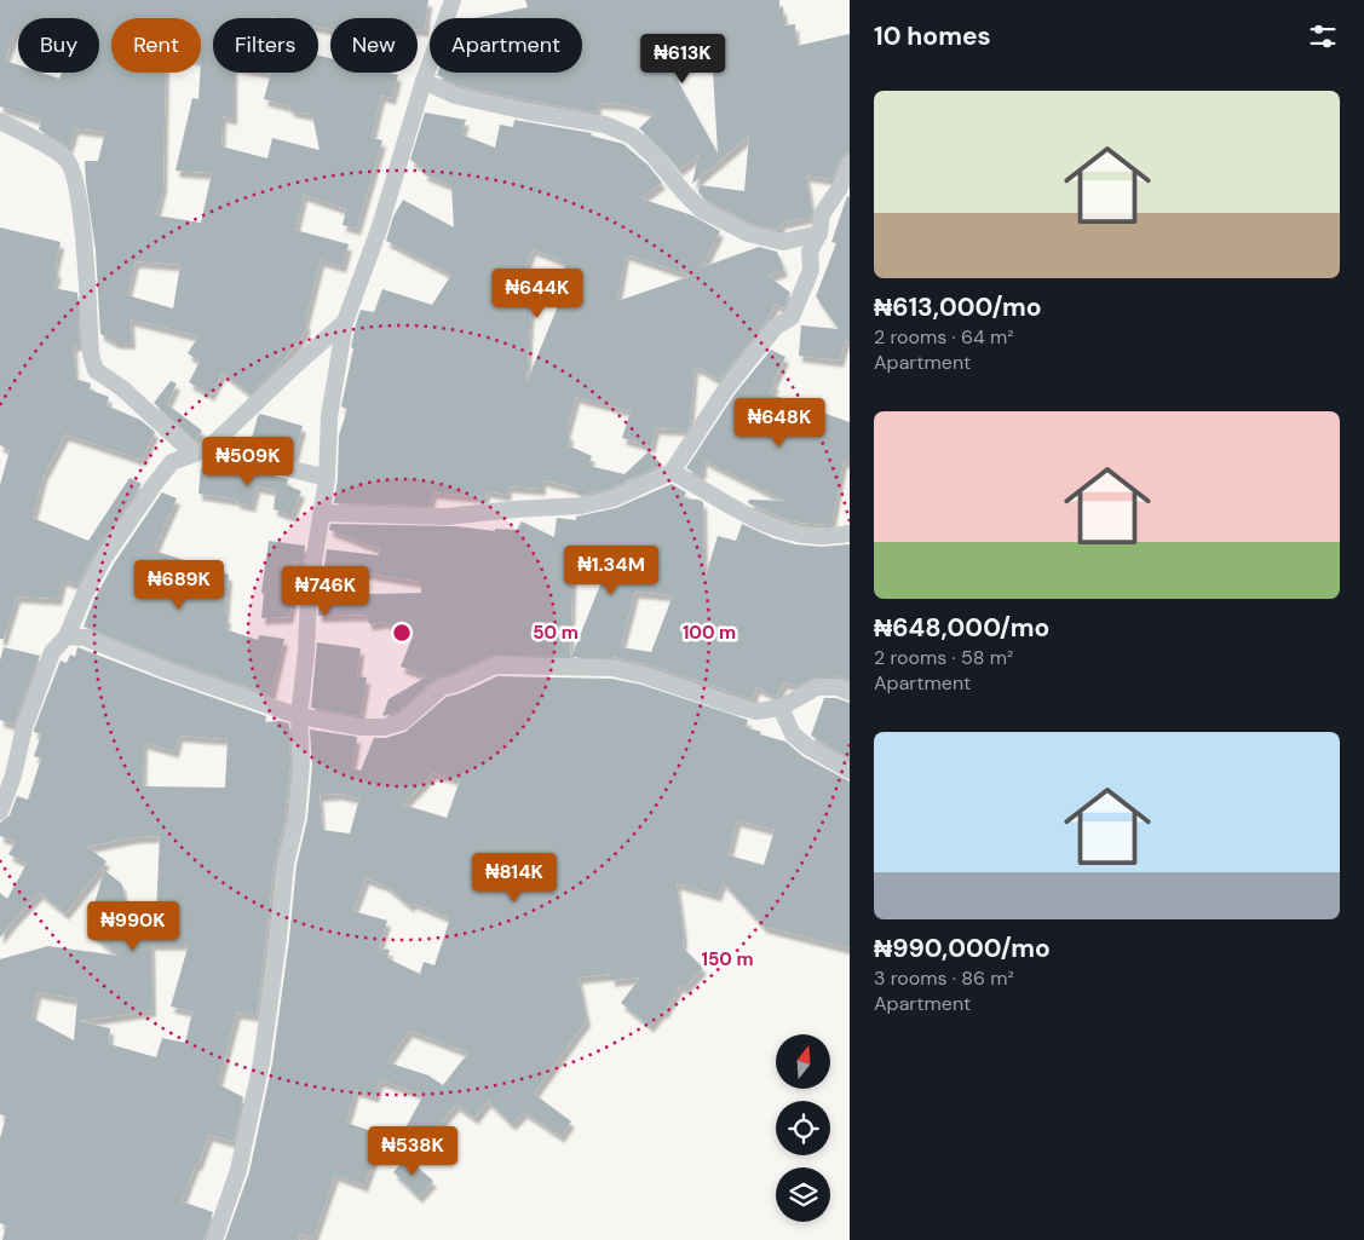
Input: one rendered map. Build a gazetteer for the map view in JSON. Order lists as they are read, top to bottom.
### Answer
{
  "north": "top",
  "page": {
    "heading": "10 homes",
    "chip": [
      "Buy",
      "Rent",
      "Filters",
      "New",
      "Apartment"
    ],
    "price": [
      "₦613K",
      "₦644K",
      "₦648K",
      "₦509K",
      "₦1.34M",
      "₦689K",
      "₦746K",
      "₦814K",
      "₦990K",
      "₦538K"
    ],
    "list": [
      {
        "name": "₦613,000/mo",
        "note": "2 rooms · 64 m² · Apartment"
      },
      {
        "name": "₦648,000/mo",
        "note": "2 rooms · 58 m² · Apartment"
      },
      {
        "name": "₦990,000/mo",
        "note": "3 rooms · 86 m² · Apartment"
      }
    ]
  },
  "rings": ["50 m", "100 m", "150 m"]
}
